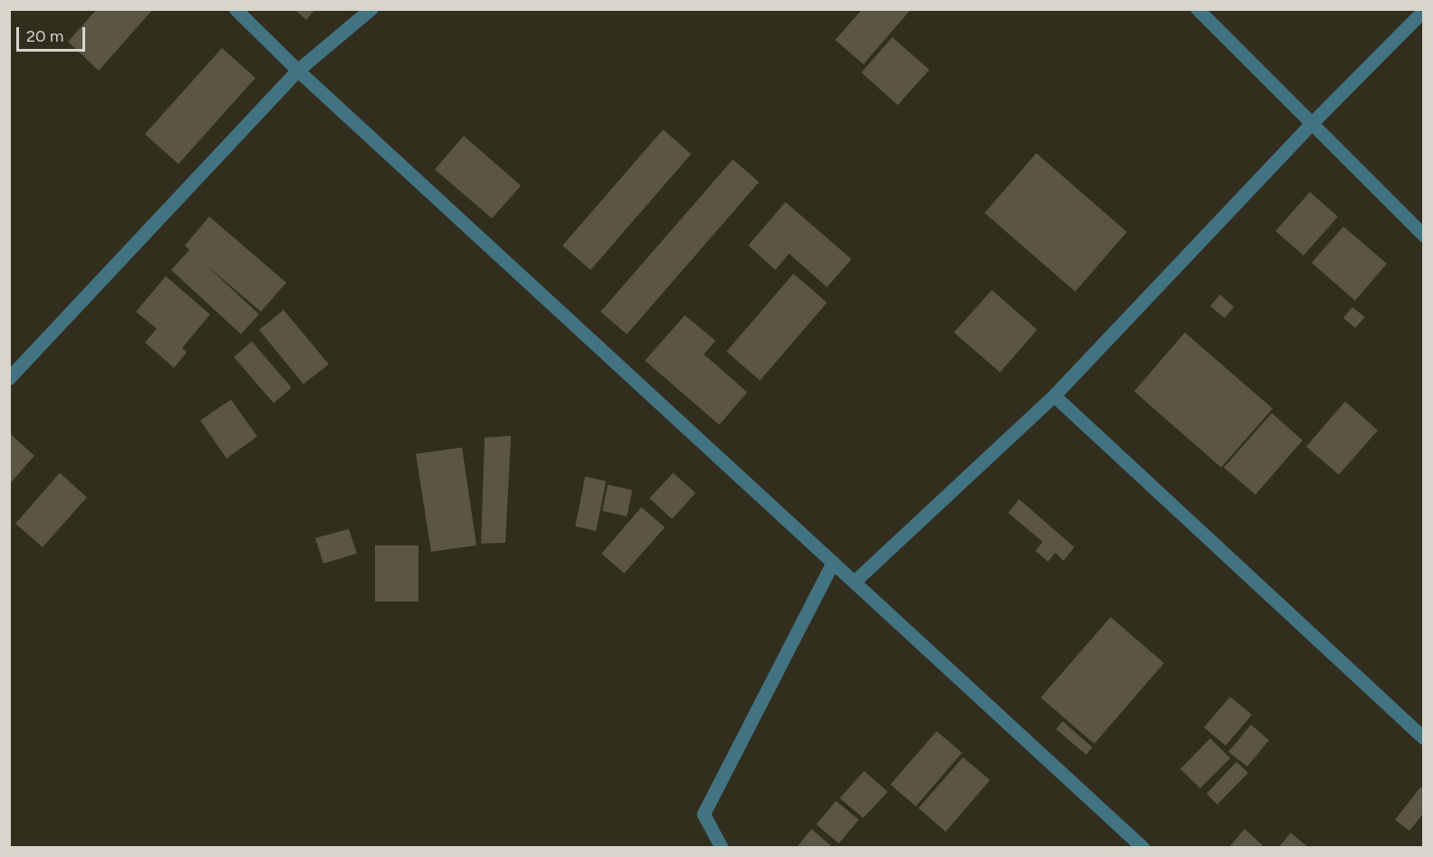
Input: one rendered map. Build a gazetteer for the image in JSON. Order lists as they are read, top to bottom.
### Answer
{
  "scale_bar": "20 m"
}
